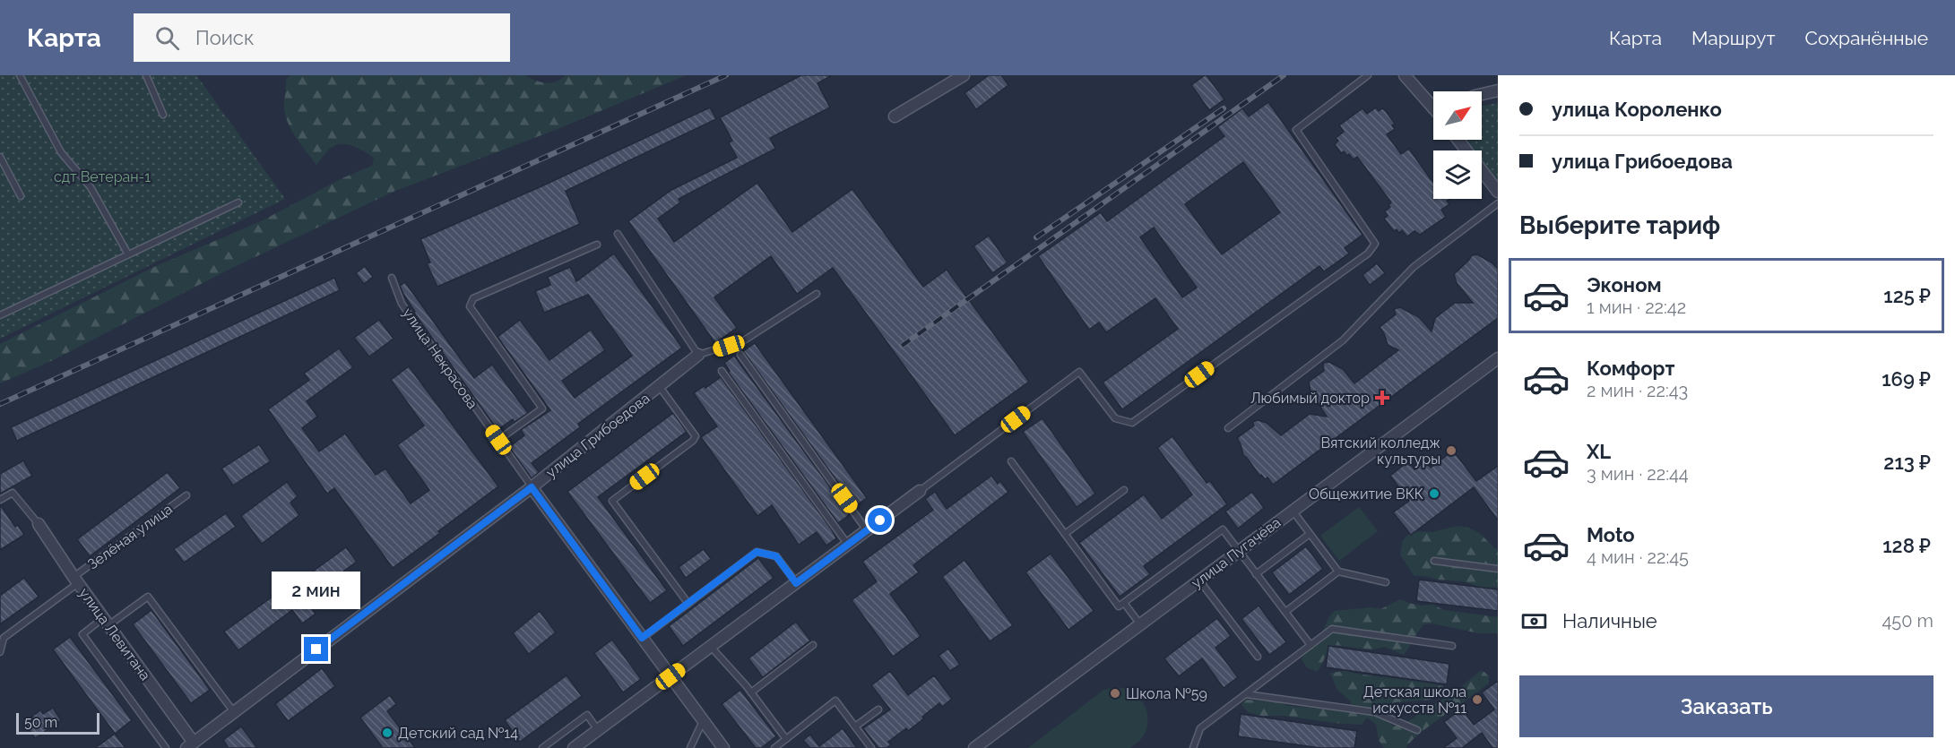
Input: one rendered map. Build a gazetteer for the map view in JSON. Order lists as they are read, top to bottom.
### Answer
{
  "streets": {
    "street": [
      "улица Некрасова",
      "улица Грибоедова",
      "улица Пугачёва",
      "улица Левитана"
    ],
    "lane": ["Зелёная улица"]
  },
  "crossings": [
    ["улица Некрасова", "улица Грибоедова"],
    ["улица Грибоедова", "улица Левитана"],
    ["Зелёная улица", "улица Левитана"]
  ],
  "parks": ["сдт Ветеран-1"],
  "places": {
    "health": ["Любимый доктор"],
    "other": [
      "Вятский колледж культуры",
      "Общежитие ВКК",
      "Школа №59",
      "Детская школа искусств №11",
      "Детский сад №14"
    ]
  },
  "scale_bar": "50 m",
  "north": "top right",
  "page": {
    "header": "Карта",
    "search": "Поиск",
    "nav": ["Карта", "Маршрут", "Сохранённые"],
    "banner": ["улица Короленко", "улица Грибоедова"],
    "heading": "Выберите тариф",
    "list": [
      {
        "name": "Эконом",
        "note": "1 мин · 22:42",
        "value": "125 ₽"
      },
      {
        "name": "Комфорт",
        "note": "2 мин · 22:43",
        "value": "169 ₽"
      },
      {
        "name": "XL",
        "note": "3 мин · 22:44",
        "value": "213 ₽"
      },
      {
        "name": "Moto",
        "note": "4 мин · 22:45",
        "value": "128 ₽"
      }
    ],
    "bubble": "2 мин",
    "pay": ["Наличные", "450 m"],
    "buttons": "Заказать",
    "scale": "50 m"
  }
}
